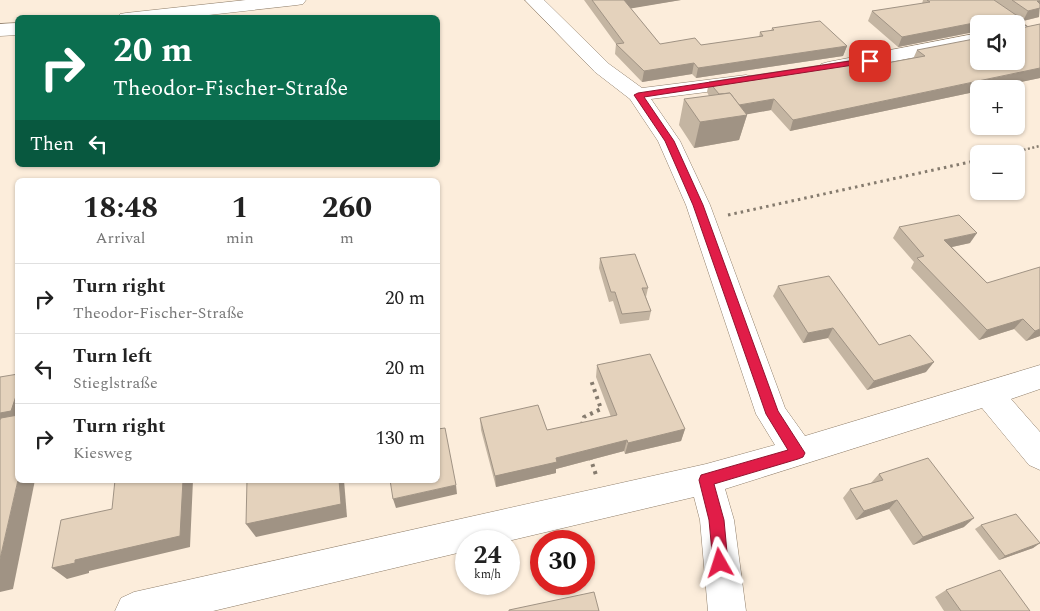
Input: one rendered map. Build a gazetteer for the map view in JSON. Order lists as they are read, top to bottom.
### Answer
{
  "page": {
    "map_buttons": ["+", "−"],
    "turn": ["20 m", "Theodor-Fischer-Straße"],
    "then": "Then",
    "eta": [
      "18:48",
      "Arrival",
      "1",
      "min",
      "260",
      "m"
    ],
    "list": [
      {
        "name": "Turn right",
        "note": "Theodor-Fischer-Straße",
        "value": "20 m"
      },
      {
        "name": "Turn left",
        "note": "Stieglstraße",
        "value": "20 m"
      },
      {
        "name": "Turn right",
        "note": "Kiesweg",
        "value": "130 m"
      }
    ],
    "speed": "24 km/h",
    "limit": "30"
  }
}
